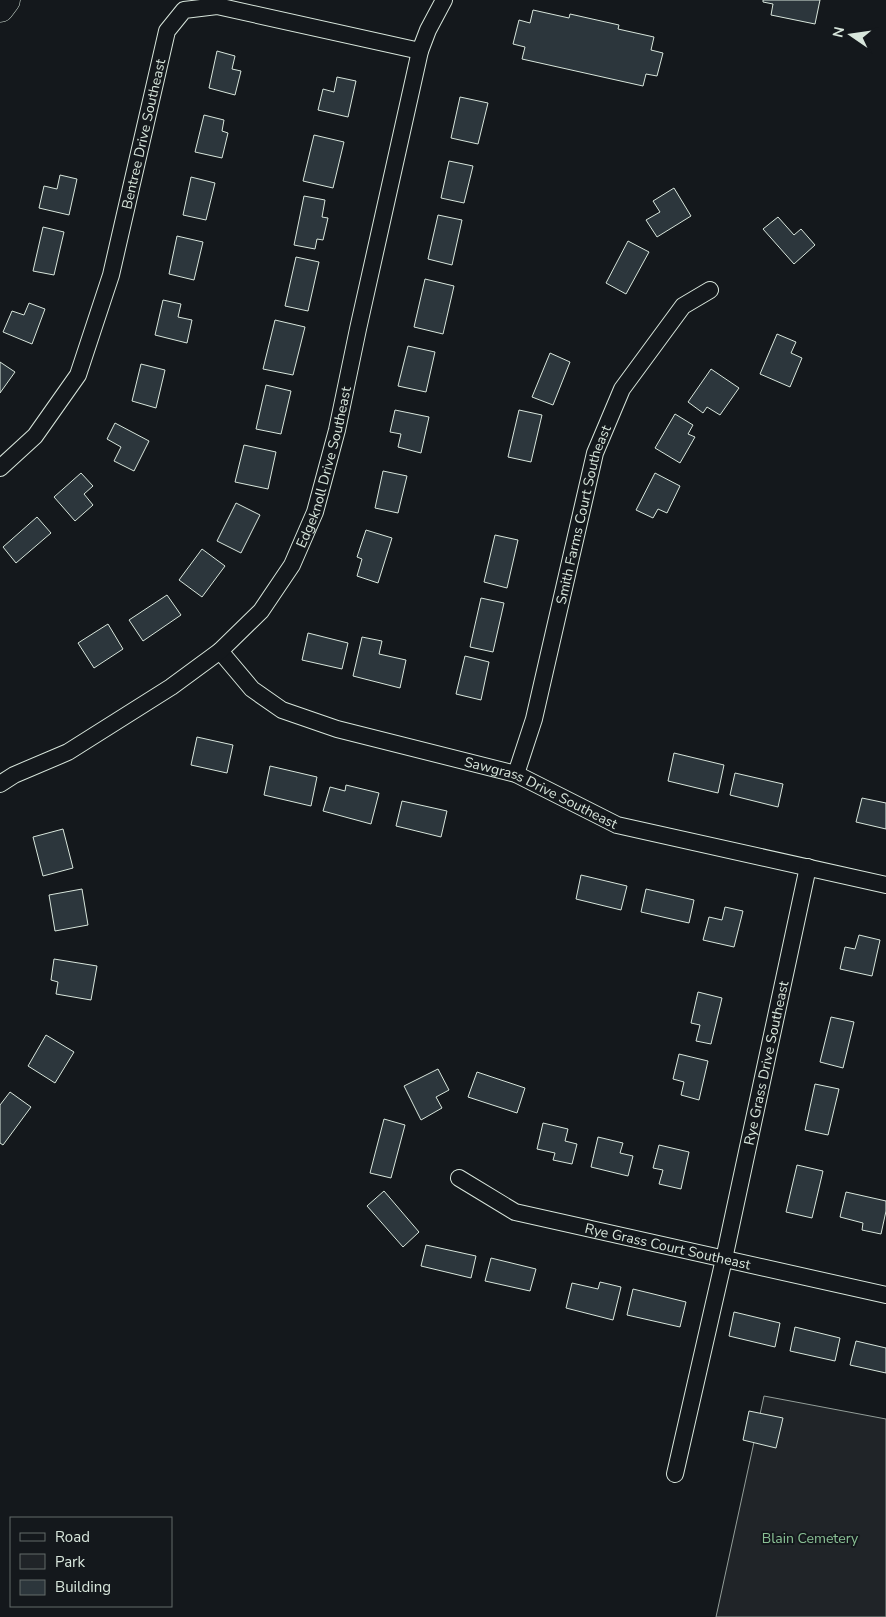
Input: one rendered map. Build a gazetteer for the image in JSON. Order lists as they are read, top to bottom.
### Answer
{
  "streets": {
    "street": [
      "Bentree Drive Southeast",
      "Edgeknoll Drive Southeast",
      "Smith Farms Court Southeast",
      "Sawgrass Drive Southeast",
      "Rye Grass Drive Southeast",
      "Rye Grass Court Southeast"
    ]
  },
  "crossings": [
    ["Bentree Drive Southeast", "Edgeknoll Drive Southeast"],
    ["Edgeknoll Drive Southeast", "Sawgrass Drive Southeast"],
    ["Smith Farms Court Southeast", "Sawgrass Drive Southeast"],
    ["Sawgrass Drive Southeast", "Rye Grass Drive Southeast"],
    ["Rye Grass Drive Southeast", "Rye Grass Court Southeast"]
  ],
  "parks": ["Blain Cemetery"],
  "legend": ["Road", "Park", "Building"],
  "north": "left"
}
